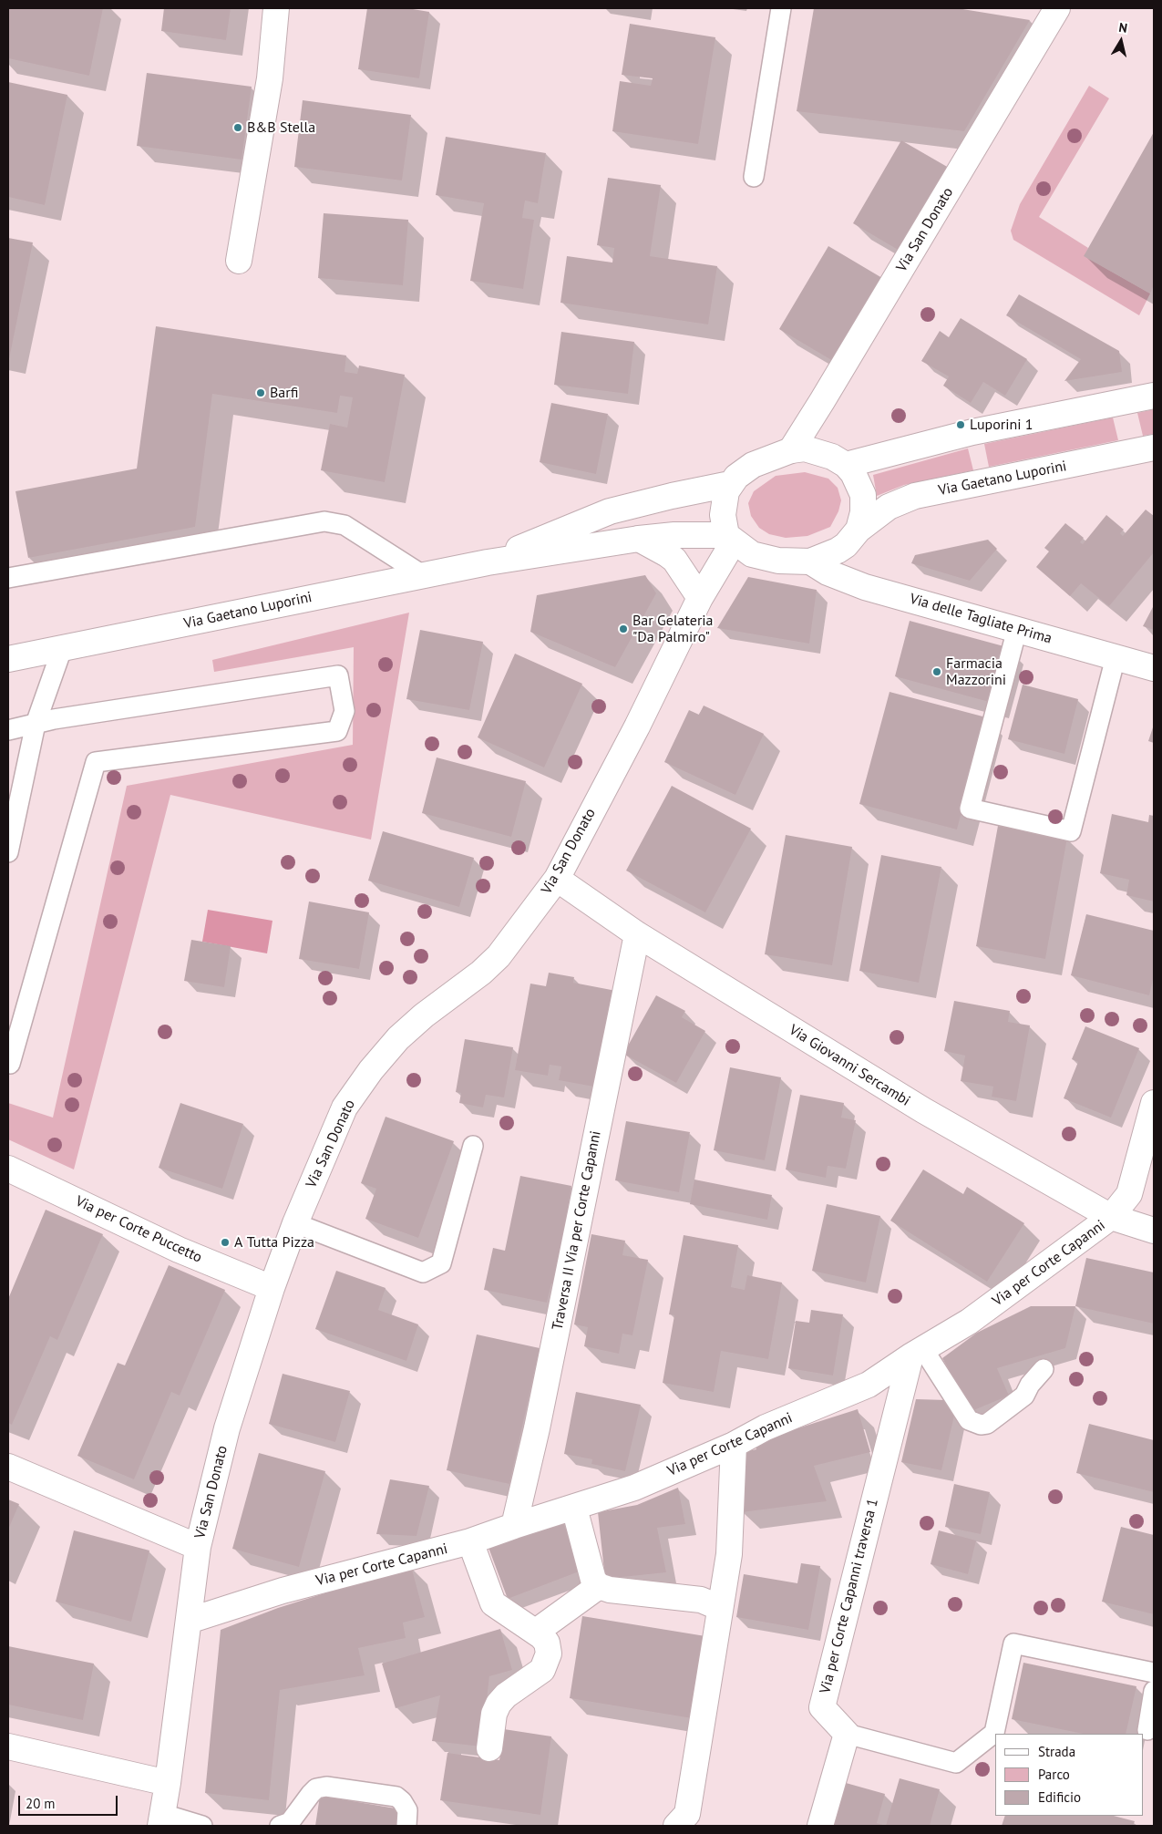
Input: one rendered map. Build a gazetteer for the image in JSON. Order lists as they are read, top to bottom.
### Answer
{
  "streets": {
    "street": [
      "Via San Donato",
      "Via Gaetano Luporini",
      "Via delle Tagliate Prima",
      "Via Giovanni Sercambi",
      "Via per Corte Puccetto",
      "Traversa II Via per Corte Capanni",
      "Via per Corte Capanni",
      "Via per Corte Capanni traversa 1"
    ]
  },
  "crossings": [
    ["Via San Donato", "Via Gaetano Luporini"],
    ["Via San Donato", "Via delle Tagliate Prima"],
    ["Via San Donato", "Via Giovanni Sercambi"],
    ["Via San Donato", "Via per Corte Puccetto"],
    ["Via San Donato", "Via per Corte Capanni"],
    ["Via Gaetano Luporini", "Via delle Tagliate Prima"],
    ["Via Giovanni Sercambi", "Traversa II Via per Corte Capanni"],
    ["Via Giovanni Sercambi", "Via per Corte Capanni"],
    ["Traversa II Via per Corte Capanni", "Via per Corte Capanni"],
    ["Via per Corte Capanni", "Via per Corte Capanni traversa 1"]
  ],
  "places": [
    "B&B Stella",
    "Barfi",
    "Luporini 1",
    "Bar Gelateria \"Da Palmiro\"",
    "Farmacia Mazzorini",
    "A Tutta Pizza"
  ],
  "legend": ["Strada", "Parco", "Edificio"],
  "scale_bar": "20 m",
  "north": "top"
}
